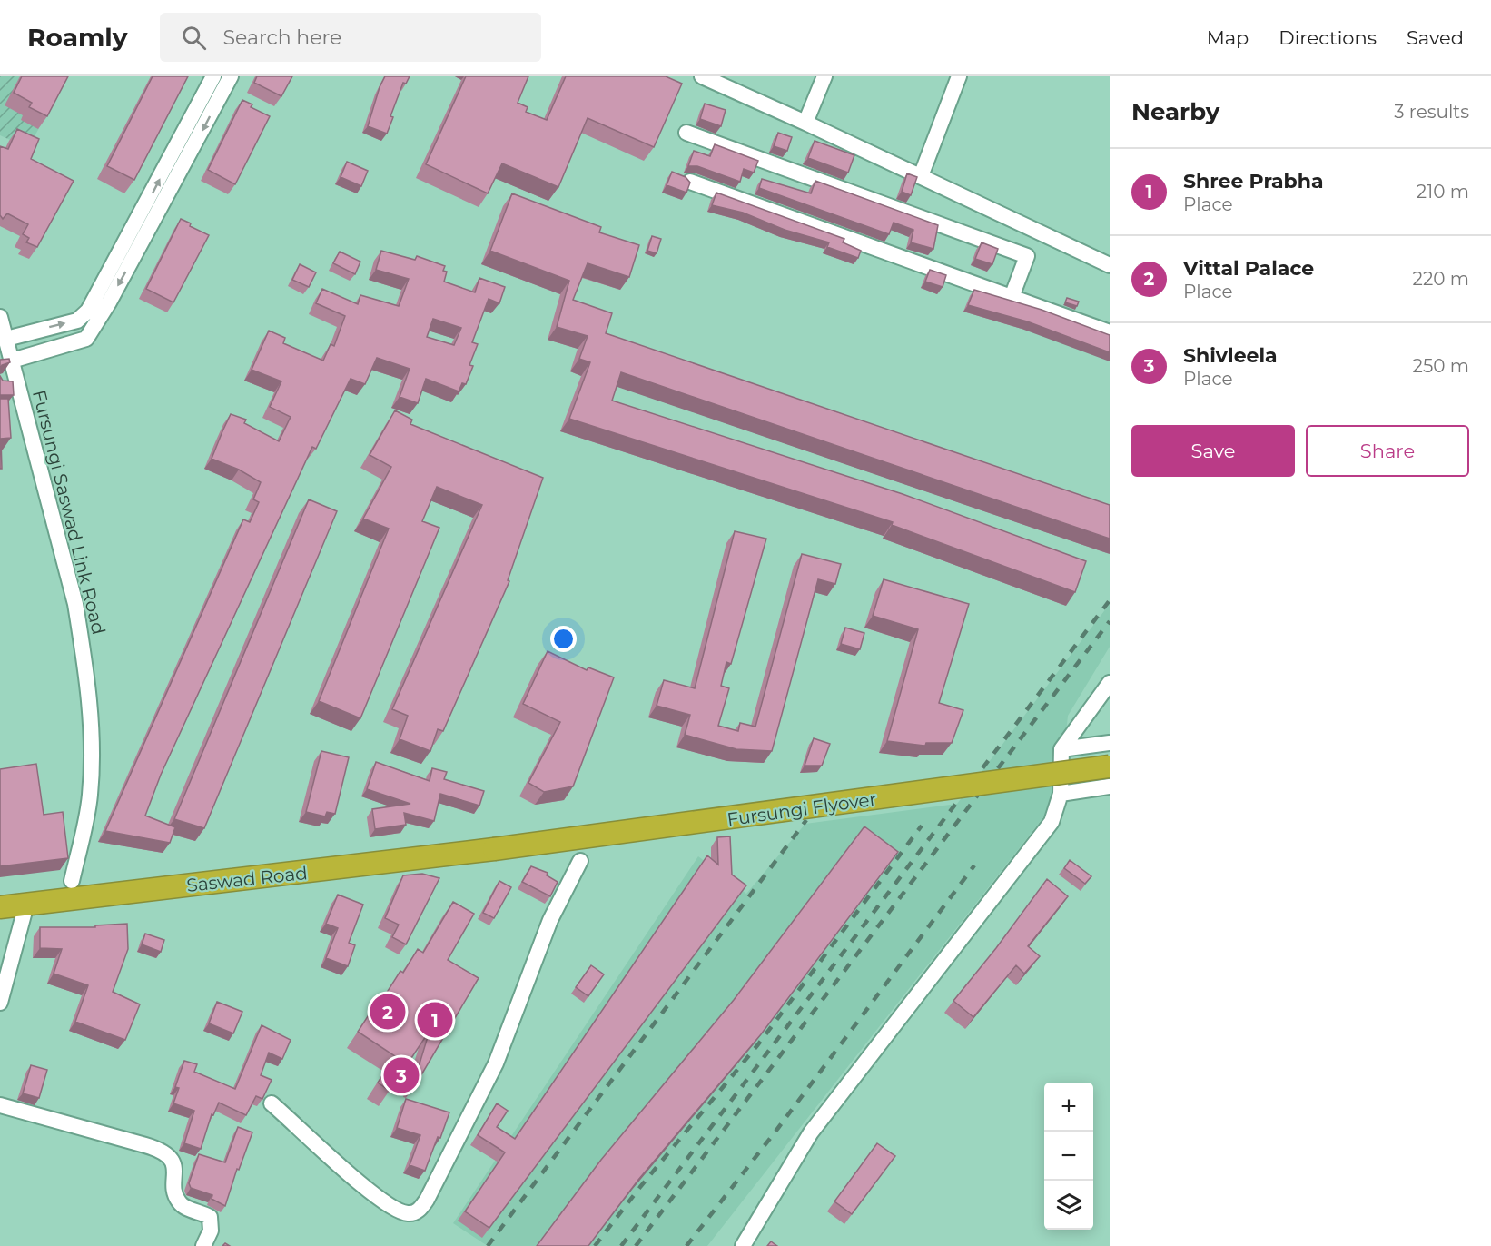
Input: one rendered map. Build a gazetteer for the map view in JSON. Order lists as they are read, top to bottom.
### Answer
{
  "streets": {
    "highway": ["Fursungi Flyover", "Saswad Road"],
    "street": ["Fursungi Saswad Link Road"]
  },
  "crossings": [
    ["Fursungi Flyover", "Saswad Road"]
  ],
  "page": {
    "header": "Roamly",
    "search": "Search here",
    "nav": ["Map", "Directions", "Saved"],
    "heading": ["Nearby", "3 results"],
    "list": [
      {
        "mark": "1",
        "name": "Shree Prabha",
        "note": "Place",
        "value": "210 m"
      },
      {
        "mark": "2",
        "name": "Vittal Palace",
        "note": "Place",
        "value": "220 m"
      },
      {
        "mark": "3",
        "name": "Shivleela",
        "note": "Place",
        "value": "250 m"
      }
    ],
    "buttons": ["Save", "Share"],
    "pins": ["2", "1", "3"],
    "map_buttons": ["+", "−"]
  }
}
